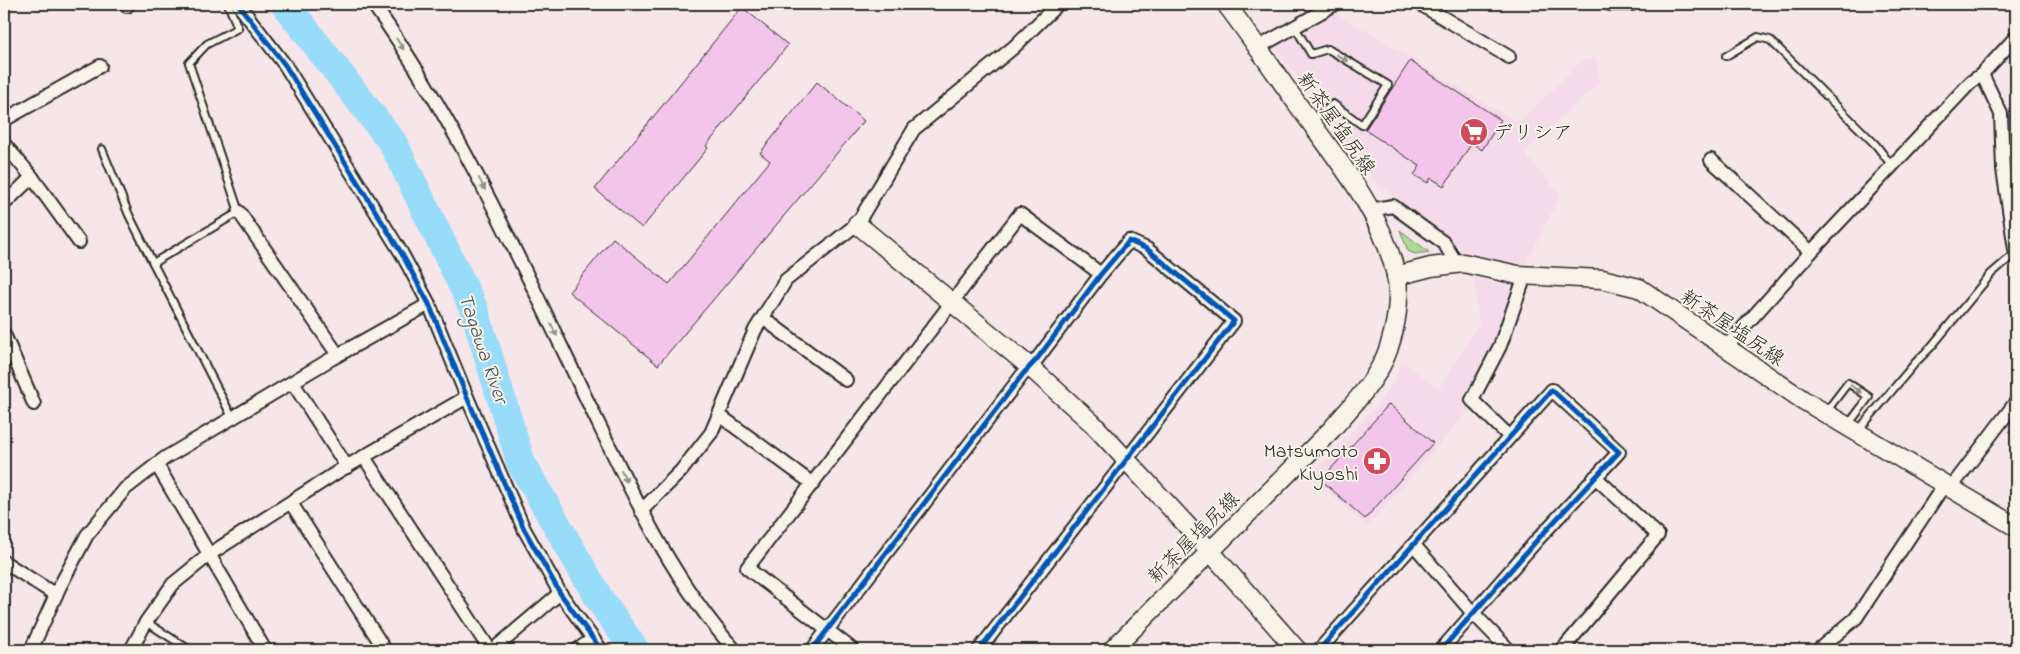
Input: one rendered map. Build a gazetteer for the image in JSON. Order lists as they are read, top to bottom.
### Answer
{
  "streets": {
    "main road": ["新茶屋塩尻線"]
  },
  "water": ["Tagawa River"],
  "places": {
    "supermarket": ["デリシア"],
    "pharmacy": ["Matsumoto Kiyoshi"]
  }
}
